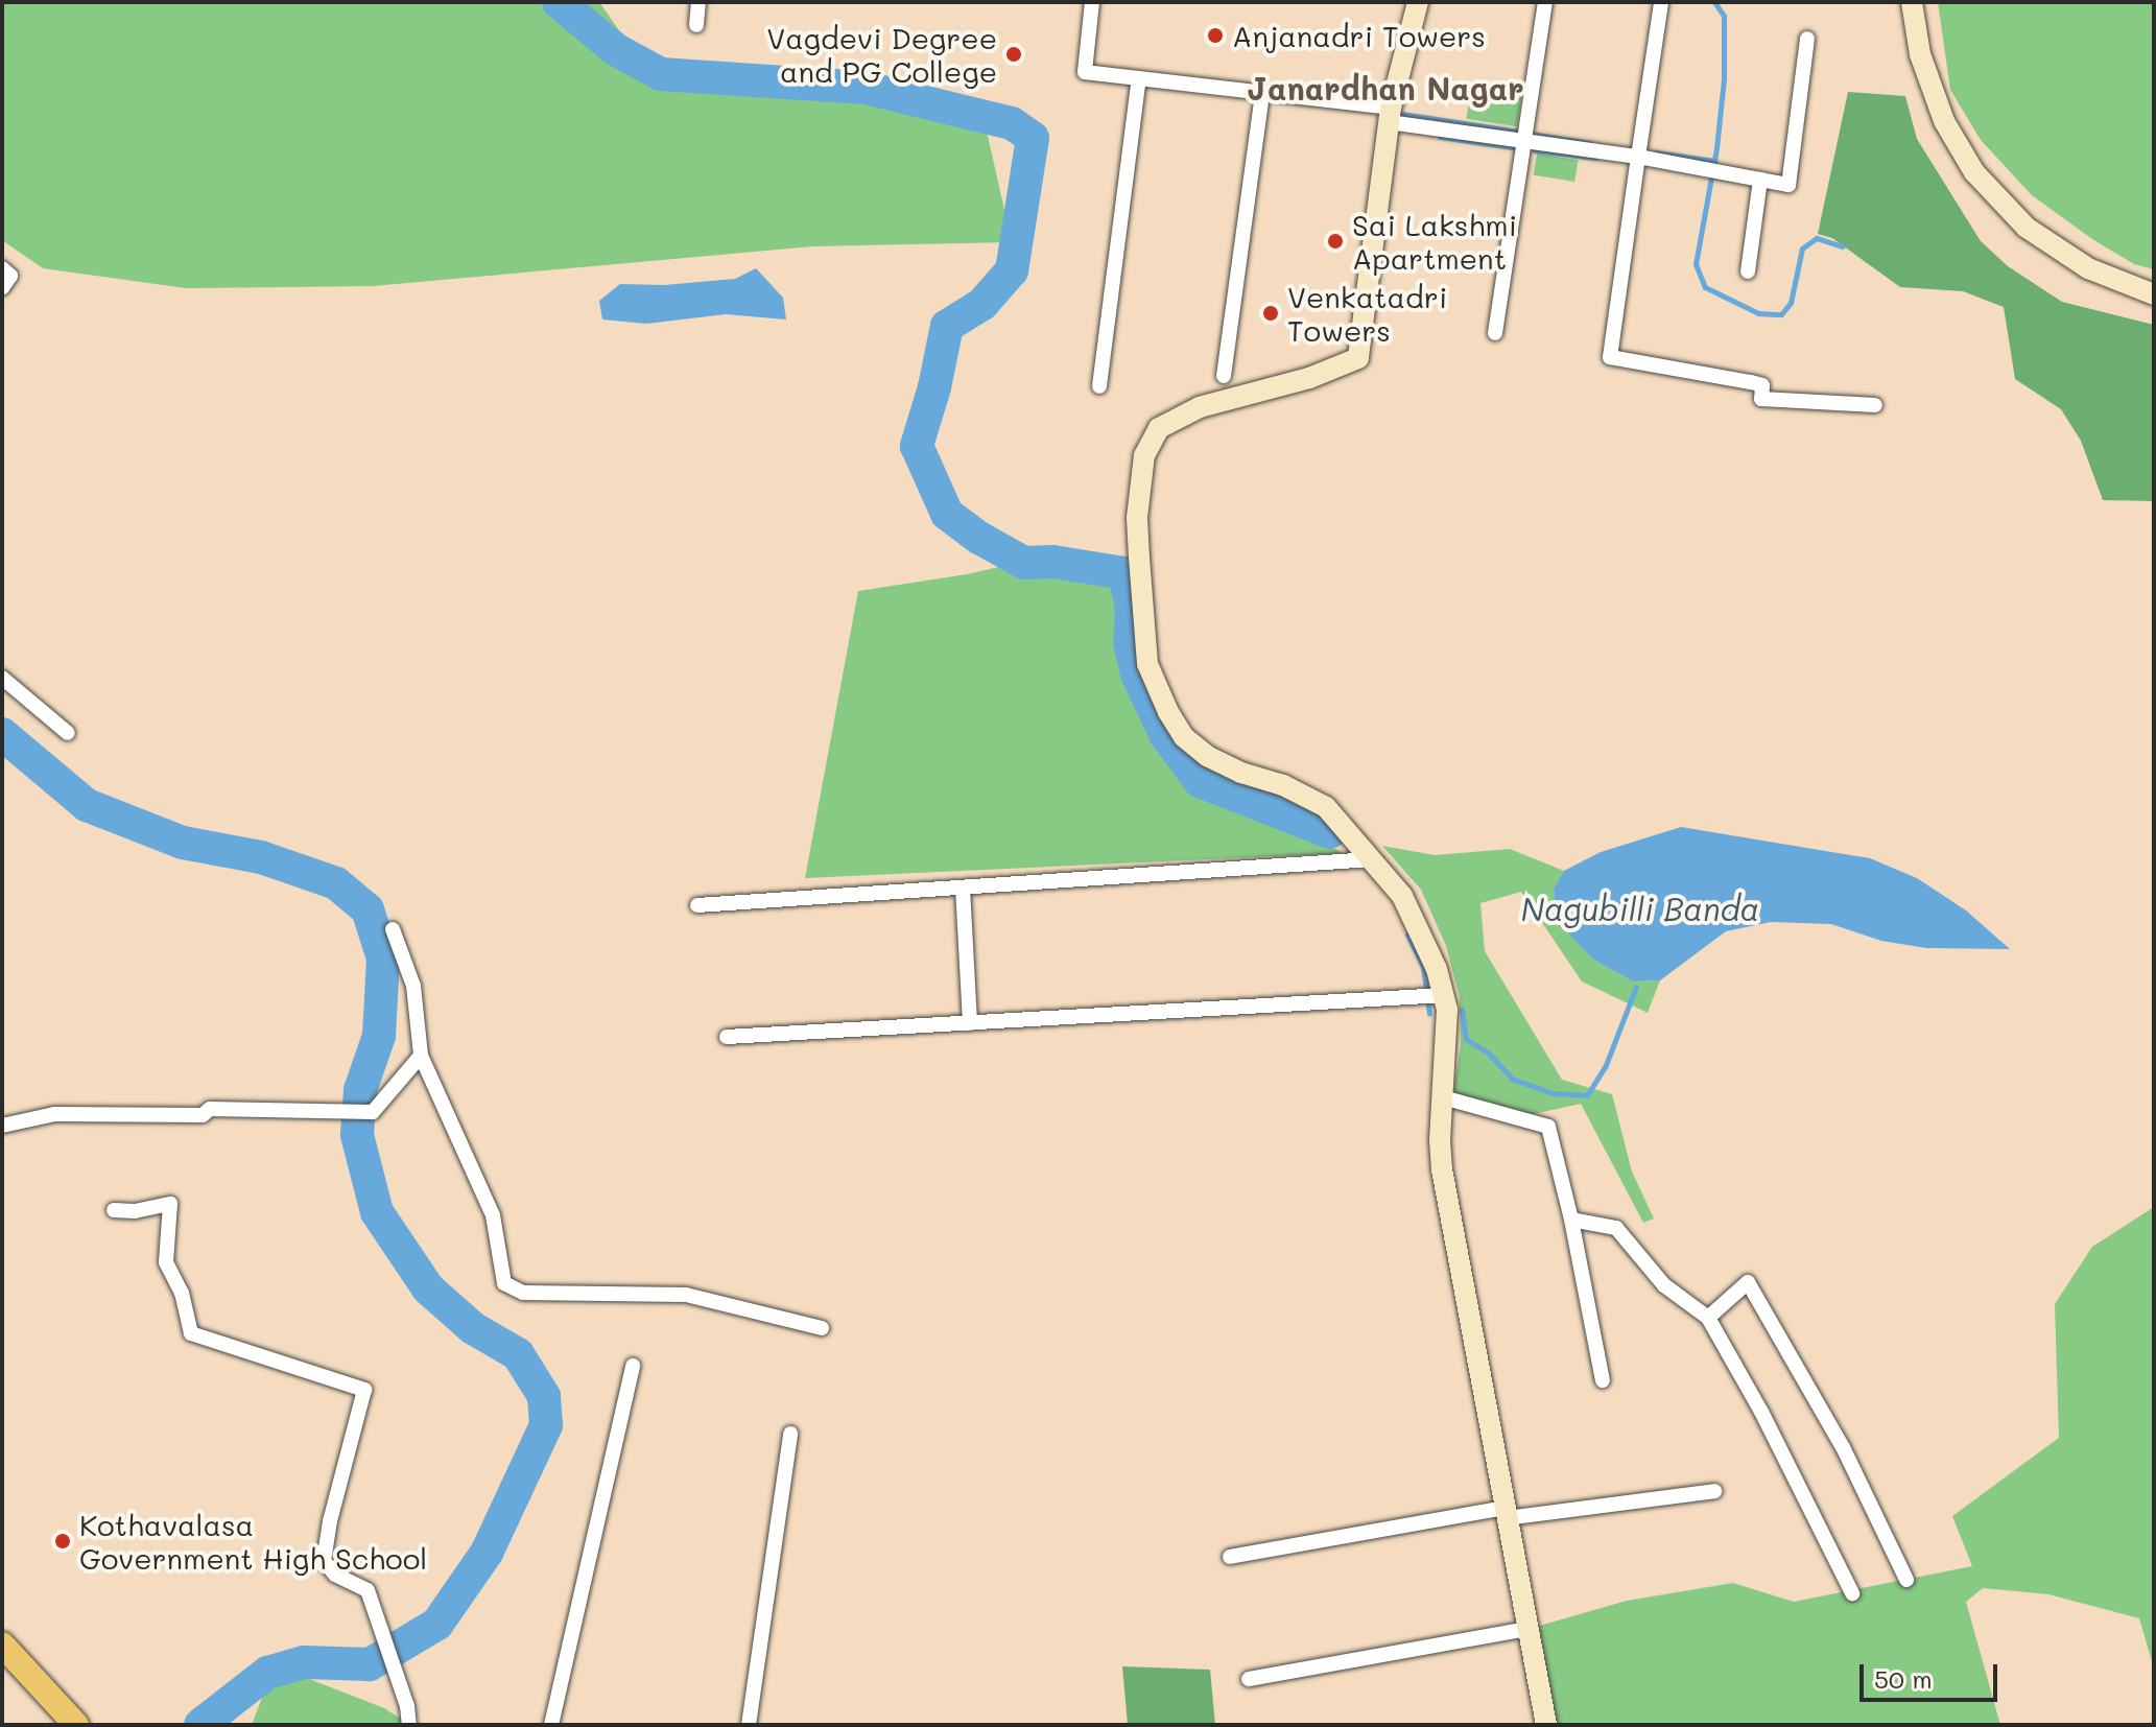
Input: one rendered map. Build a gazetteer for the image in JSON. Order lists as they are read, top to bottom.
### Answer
{
  "districts": ["Janardhan Nagar"],
  "water": ["Nagubilli Banda"],
  "places": [
    "Anjanadri Towers",
    "Vagdevi Degree and PG College",
    "Sai Lakshmi Apartment",
    "Venkatadri Towers",
    "Kothavalasa Government High School"
  ],
  "scale_bar": "50 m"
}
